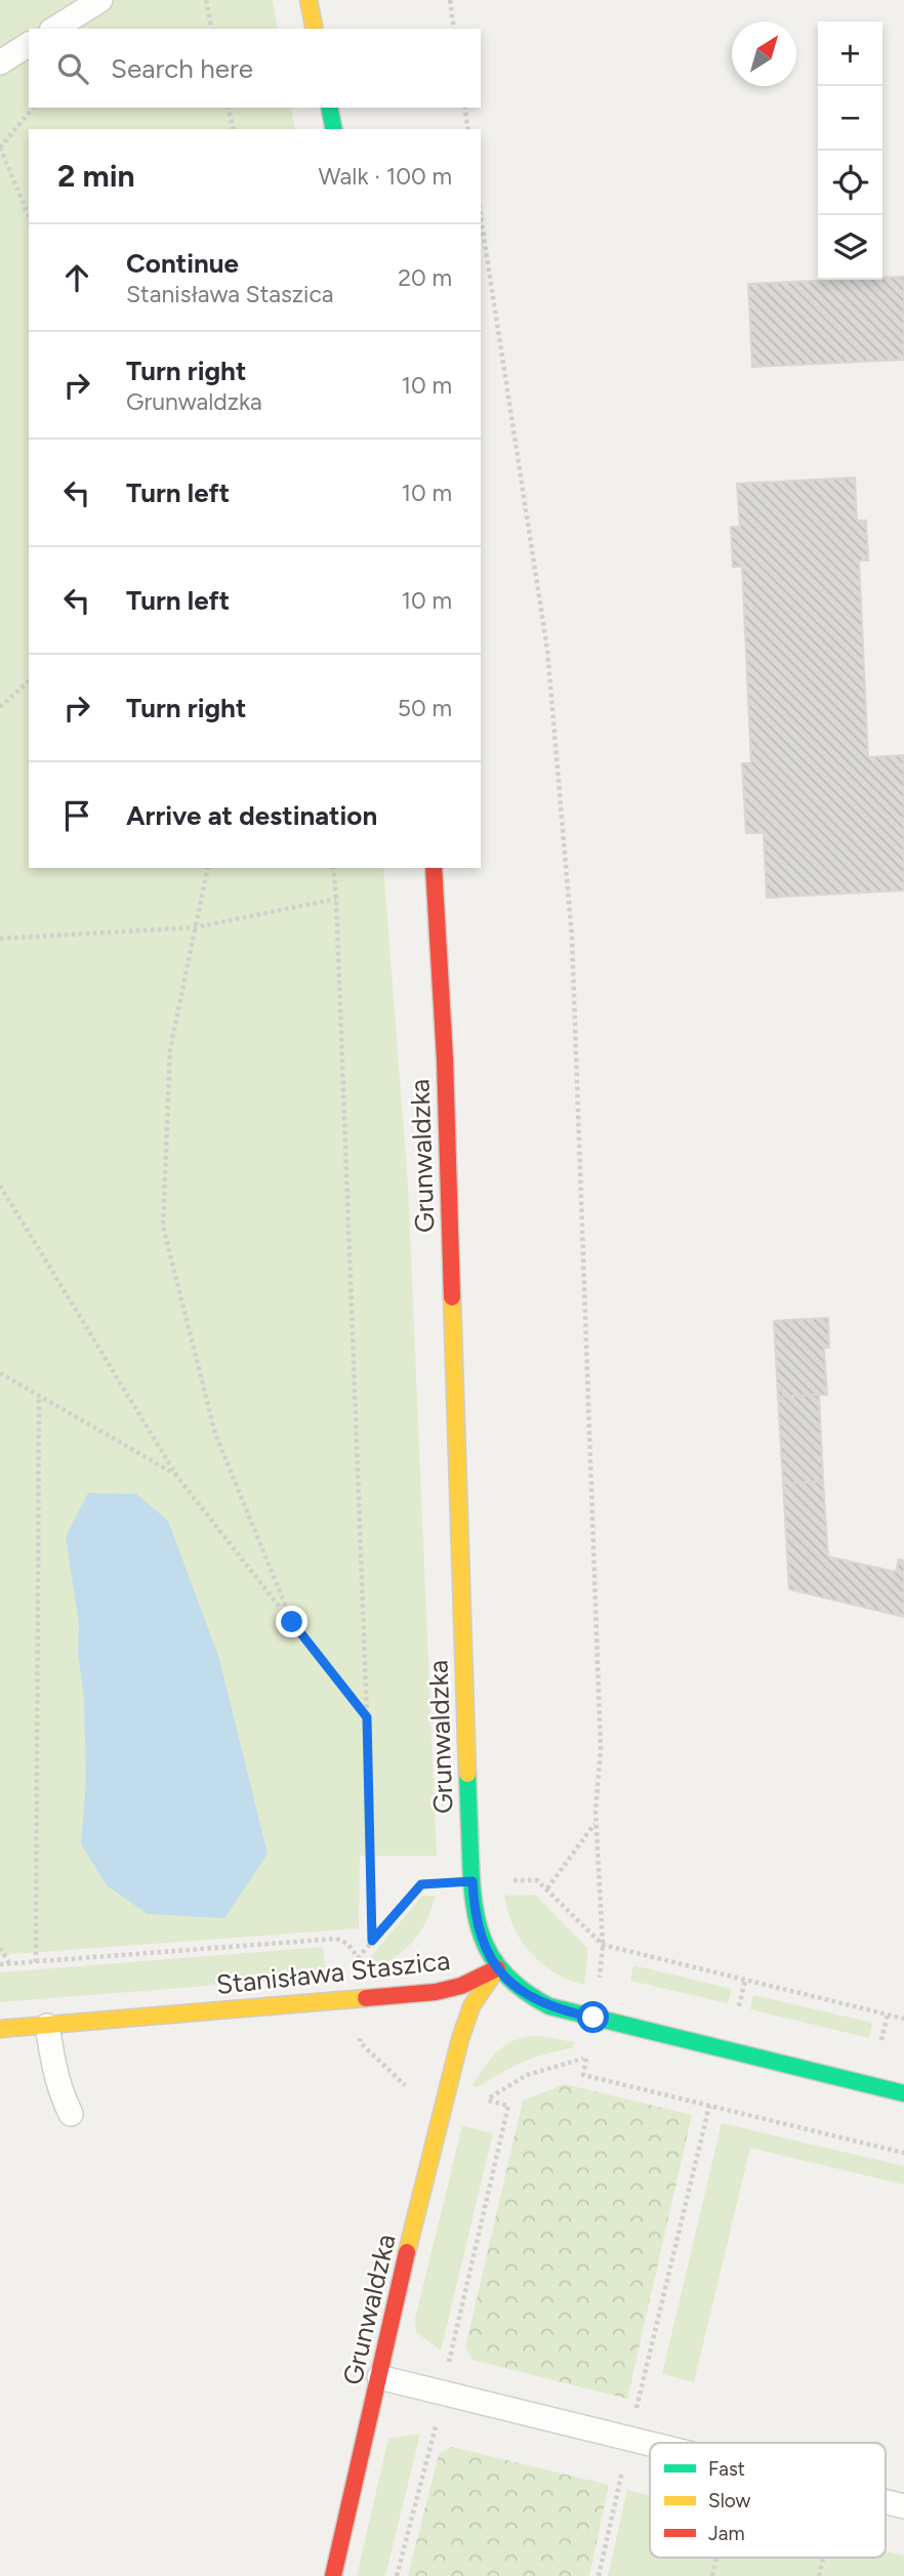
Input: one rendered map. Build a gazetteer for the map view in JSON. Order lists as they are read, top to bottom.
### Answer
{
  "streets": {
    "main road": ["Grunwaldzka", "Stanisława Staszica"]
  },
  "crossings": [
    ["Grunwaldzka", "Stanisława Staszica"]
  ],
  "legend": ["Fast", "Slow", "Jam"],
  "north": "top right",
  "page": {
    "map_buttons": ["+", "−"],
    "search": "Search here",
    "heading": ["2 min", "Walk · 100 m"],
    "list": [
      ["Continue", "Stanisława Staszica", "20 m"],
      ["Turn right", "Grunwaldzka", "10 m"],
      ["Turn left", "10 m"],
      ["Turn left", "10 m"],
      ["Turn right", "50 m"],
      "Arrive at destination"
    ]
  }
}
